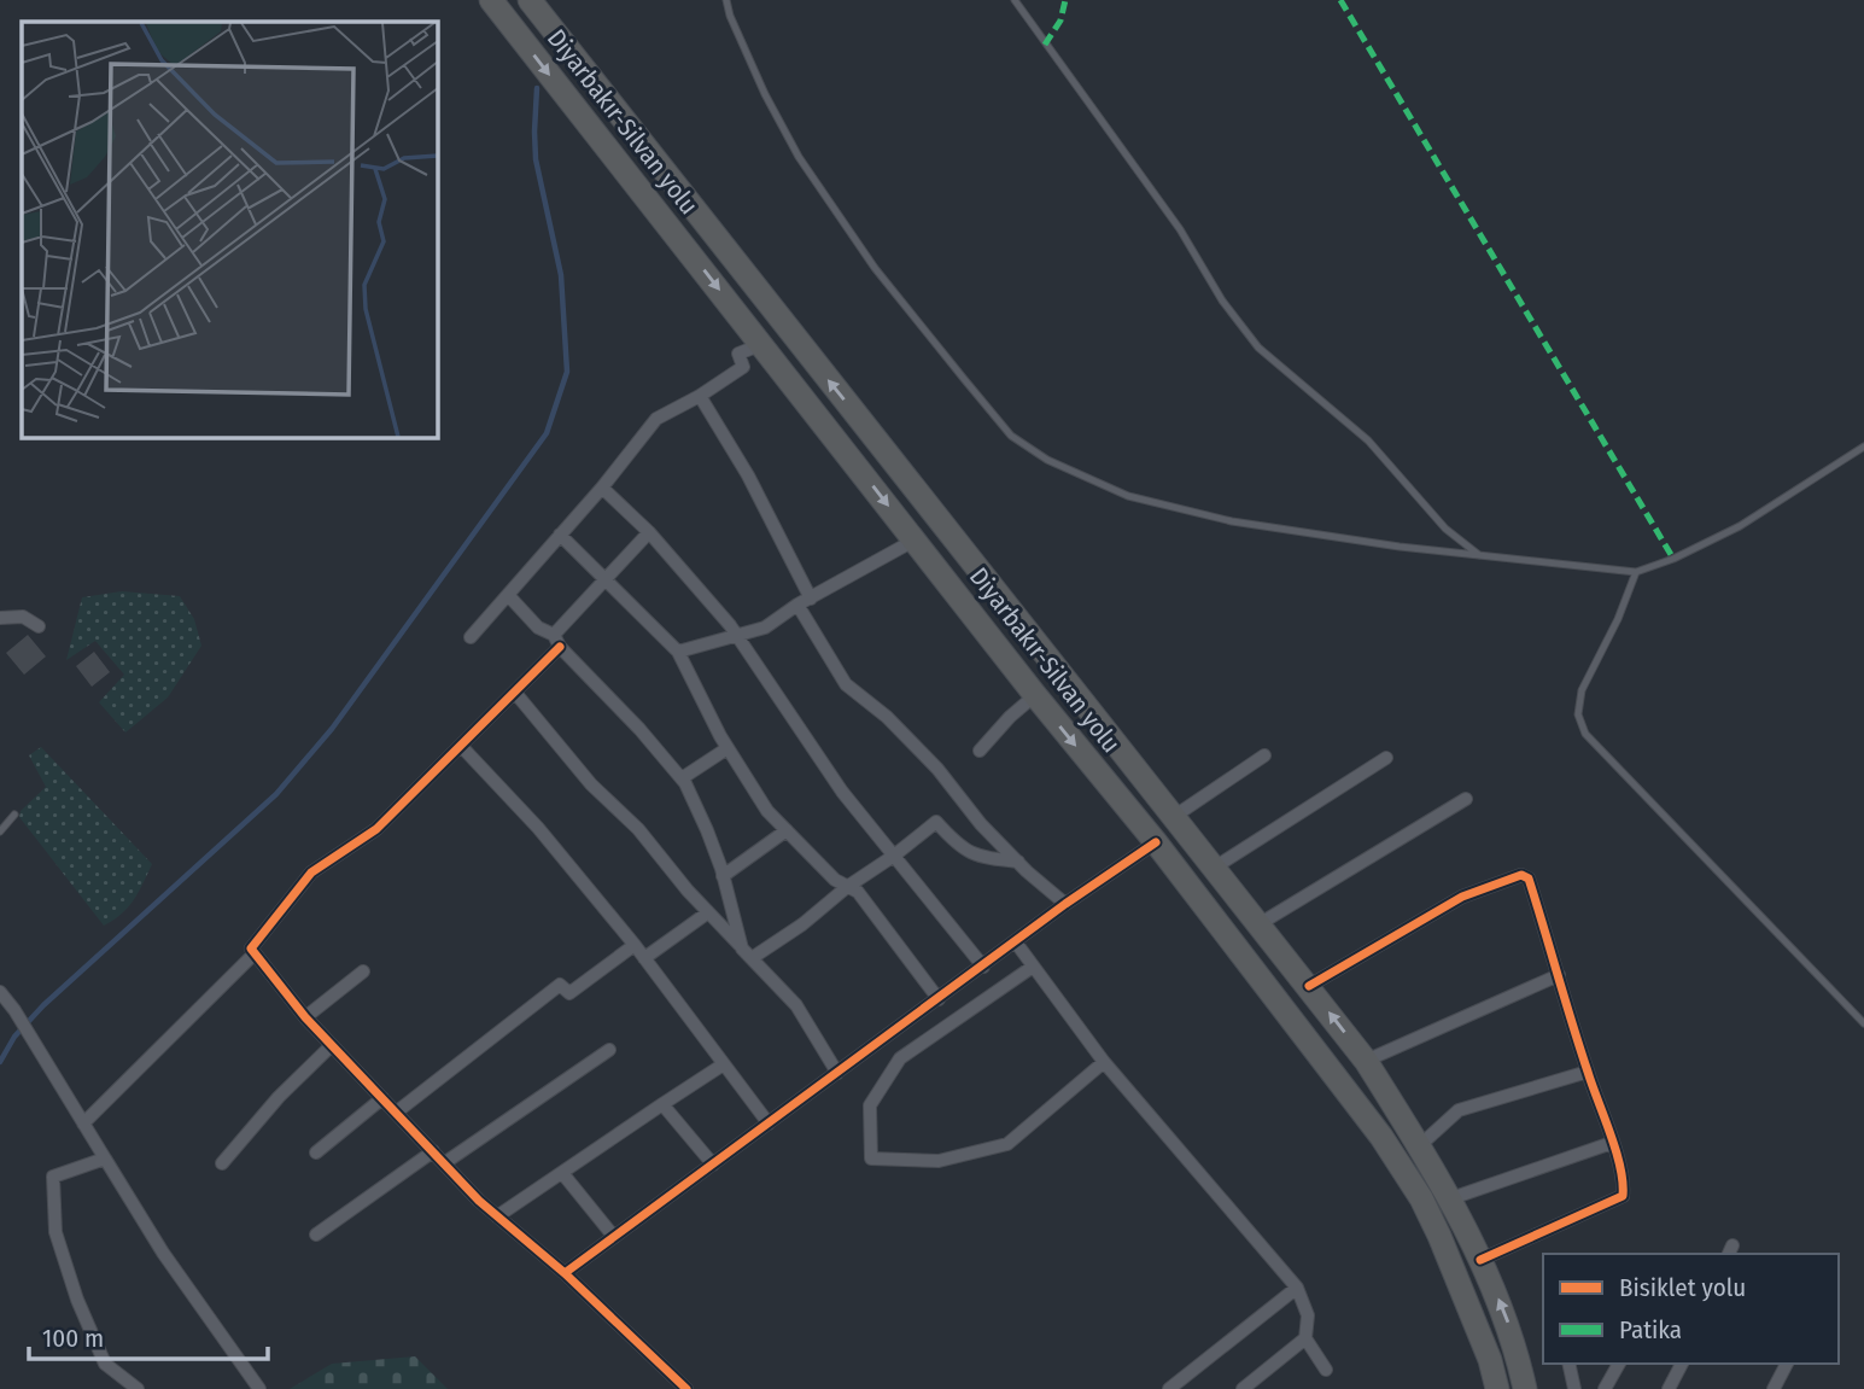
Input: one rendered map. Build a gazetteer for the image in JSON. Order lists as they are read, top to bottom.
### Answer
{
  "streets": {
    "highway": ["Diyarbakır-Silvan yolu"]
  },
  "legend": ["Bisiklet yolu", "Patika"],
  "scale_bar": "100 m"
}
